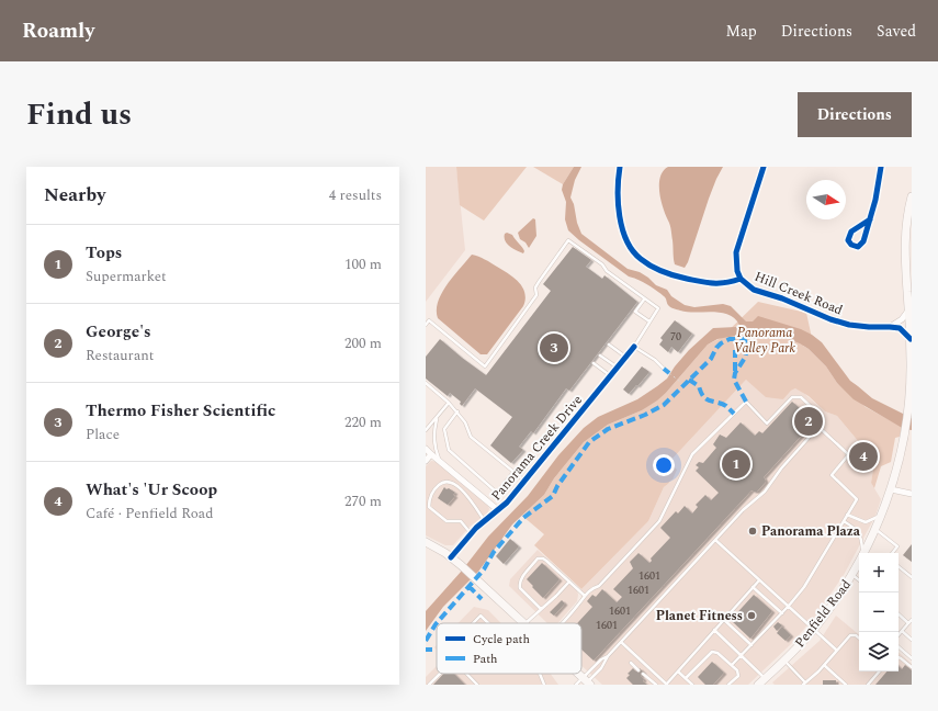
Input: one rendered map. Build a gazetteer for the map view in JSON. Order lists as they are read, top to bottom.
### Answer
{
  "streets": {
    "main road": ["Penfield Road"],
    "street": ["Hill Creek Road", "Panorama Creek Drive"]
  },
  "crossings": [
    ["Hill Creek Road", "Penfield Road"]
  ],
  "parks": ["Panorama Valley Park"],
  "places": ["Panorama Plaza", "Planet Fitness"],
  "house_numbers": [
    "70",
    "1601",
    "1601",
    "1601",
    "1601"
  ],
  "legend": ["Cycle path", "Path"],
  "north": "right",
  "page": {
    "header": "Roamly",
    "nav": ["Map", "Directions", "Saved"],
    "title": "Find us",
    "buttons": "Directions",
    "heading": ["Nearby", "4 results"],
    "list": [
      {
        "mark": "1",
        "name": "Tops",
        "note": "Supermarket",
        "value": "100 m"
      },
      {
        "mark": "2",
        "name": "George's",
        "note": "Restaurant",
        "value": "200 m"
      },
      {
        "mark": "3",
        "name": "Thermo Fisher Scientific",
        "note": "Place",
        "value": "220 m"
      },
      {
        "mark": "4",
        "name": "What's 'Ur Scoop",
        "note": "Café · Penfield Road",
        "value": "270 m"
      }
    ],
    "pins": [
      "3",
      "2",
      "4",
      "1"
    ],
    "map_buttons": ["+", "−"]
  }
}
